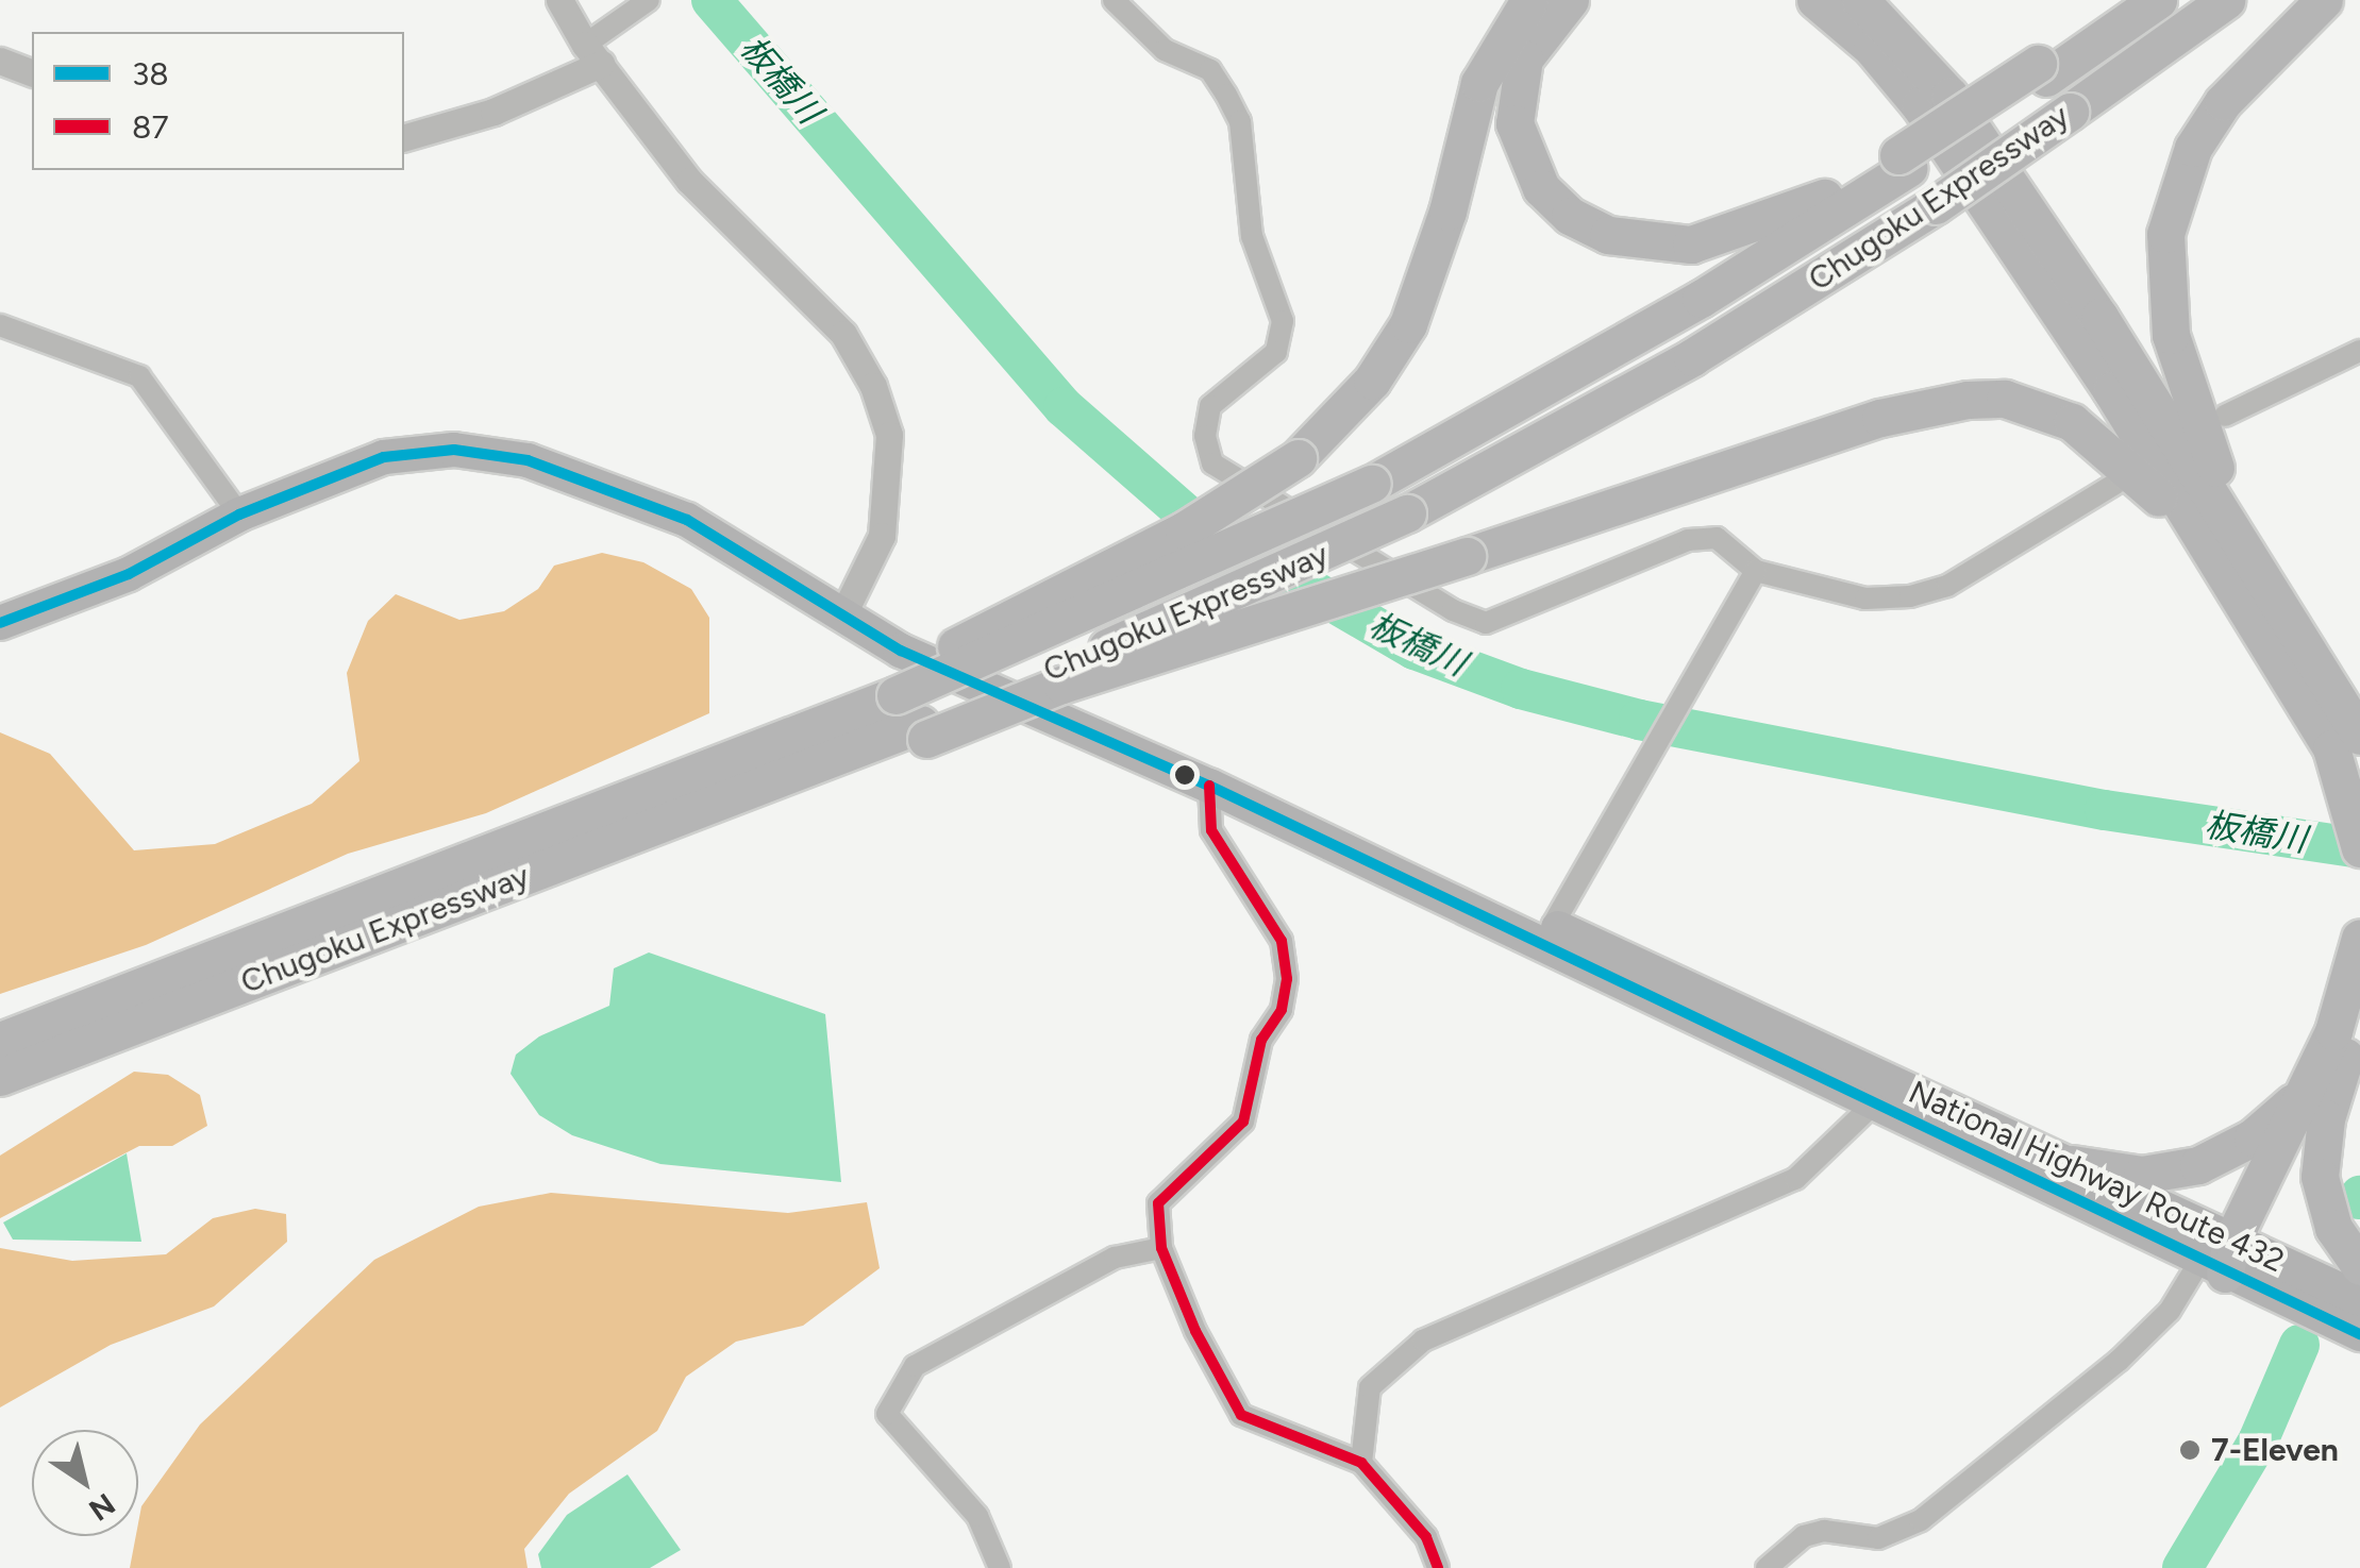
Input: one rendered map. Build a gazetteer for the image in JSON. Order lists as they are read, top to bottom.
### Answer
{
  "streets": {
    "highway": ["Chugoku Expressway", "National Highway Route 432"]
  },
  "water": ["板橋川"],
  "places": ["7-Eleven"],
  "lines": ["transit line 38", "transit line 87"],
  "legend": ["38", "87"],
  "north": "bottom right"
}
